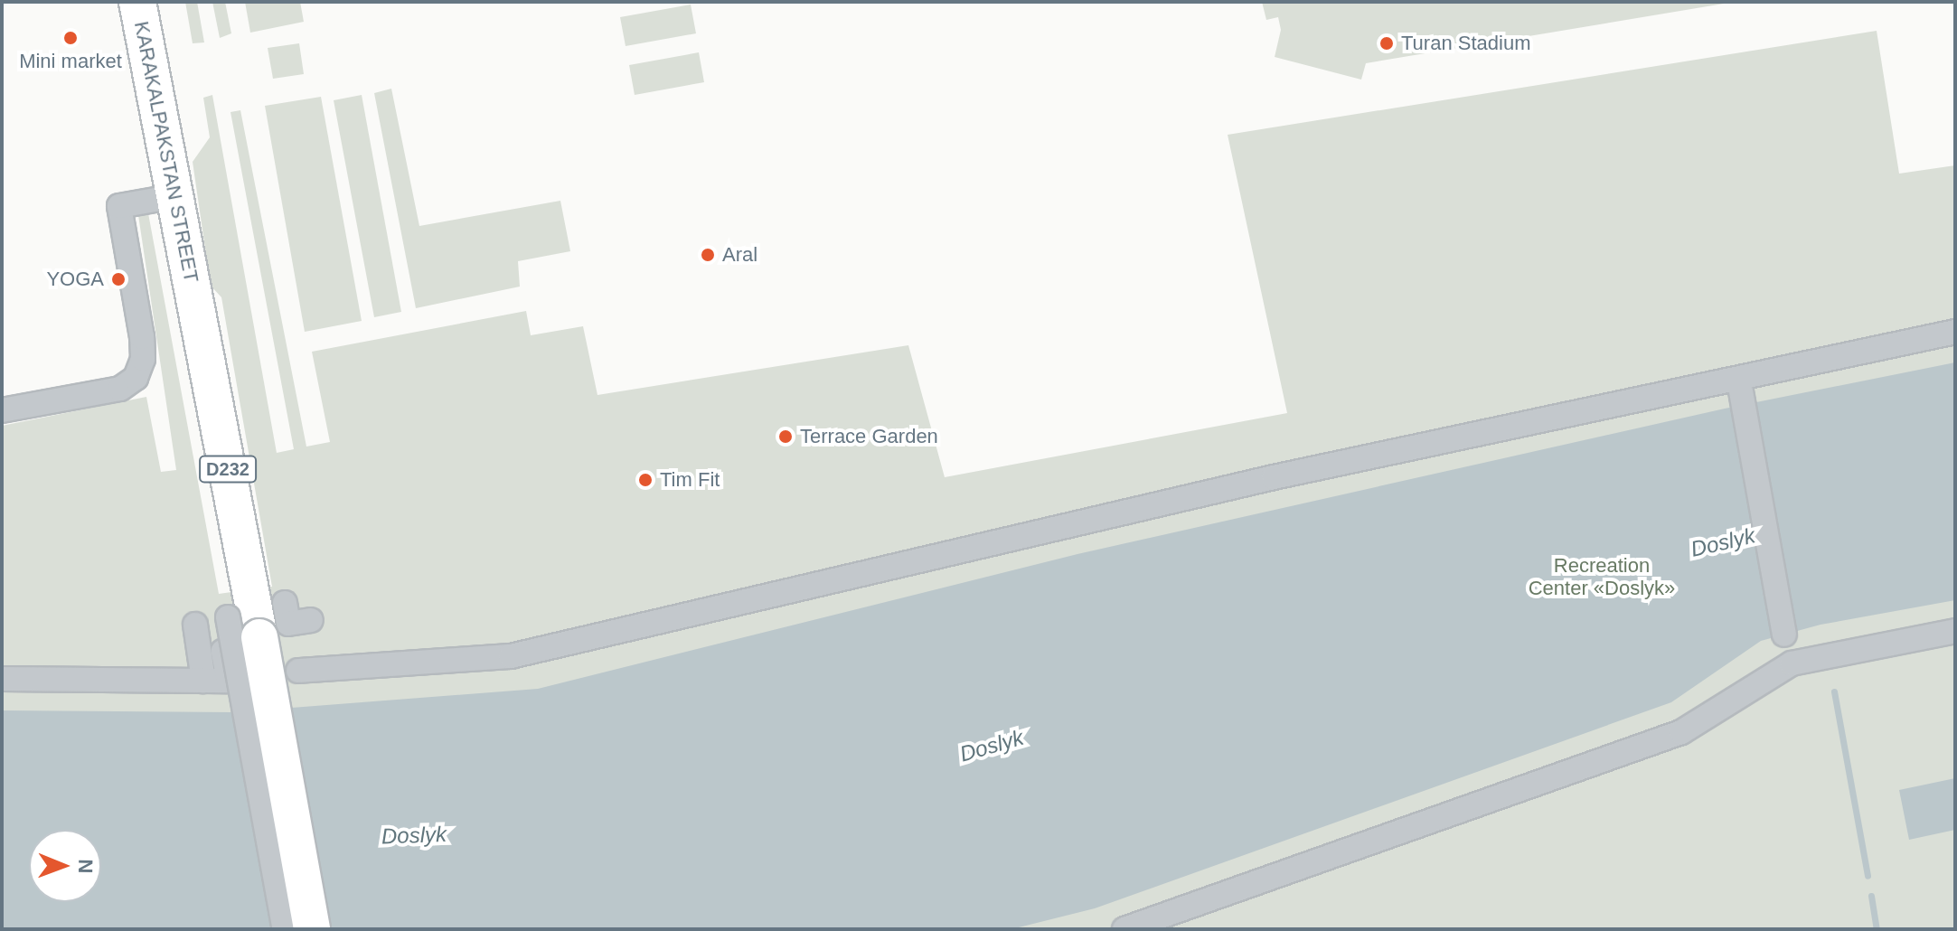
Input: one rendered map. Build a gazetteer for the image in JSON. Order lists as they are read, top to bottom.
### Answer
{
  "streets": {
    "main road": ["KARAKALPAKSTAN STREET", "D232"]
  },
  "water": ["Doslyk"],
  "parks": ["Recreation Center «Doslyk»"],
  "places": [
    "Mini market",
    "Turan Stadium",
    "Aral",
    "YOGA",
    "Terrace Garden",
    "Tim Fit"
  ],
  "north": "right"
}
